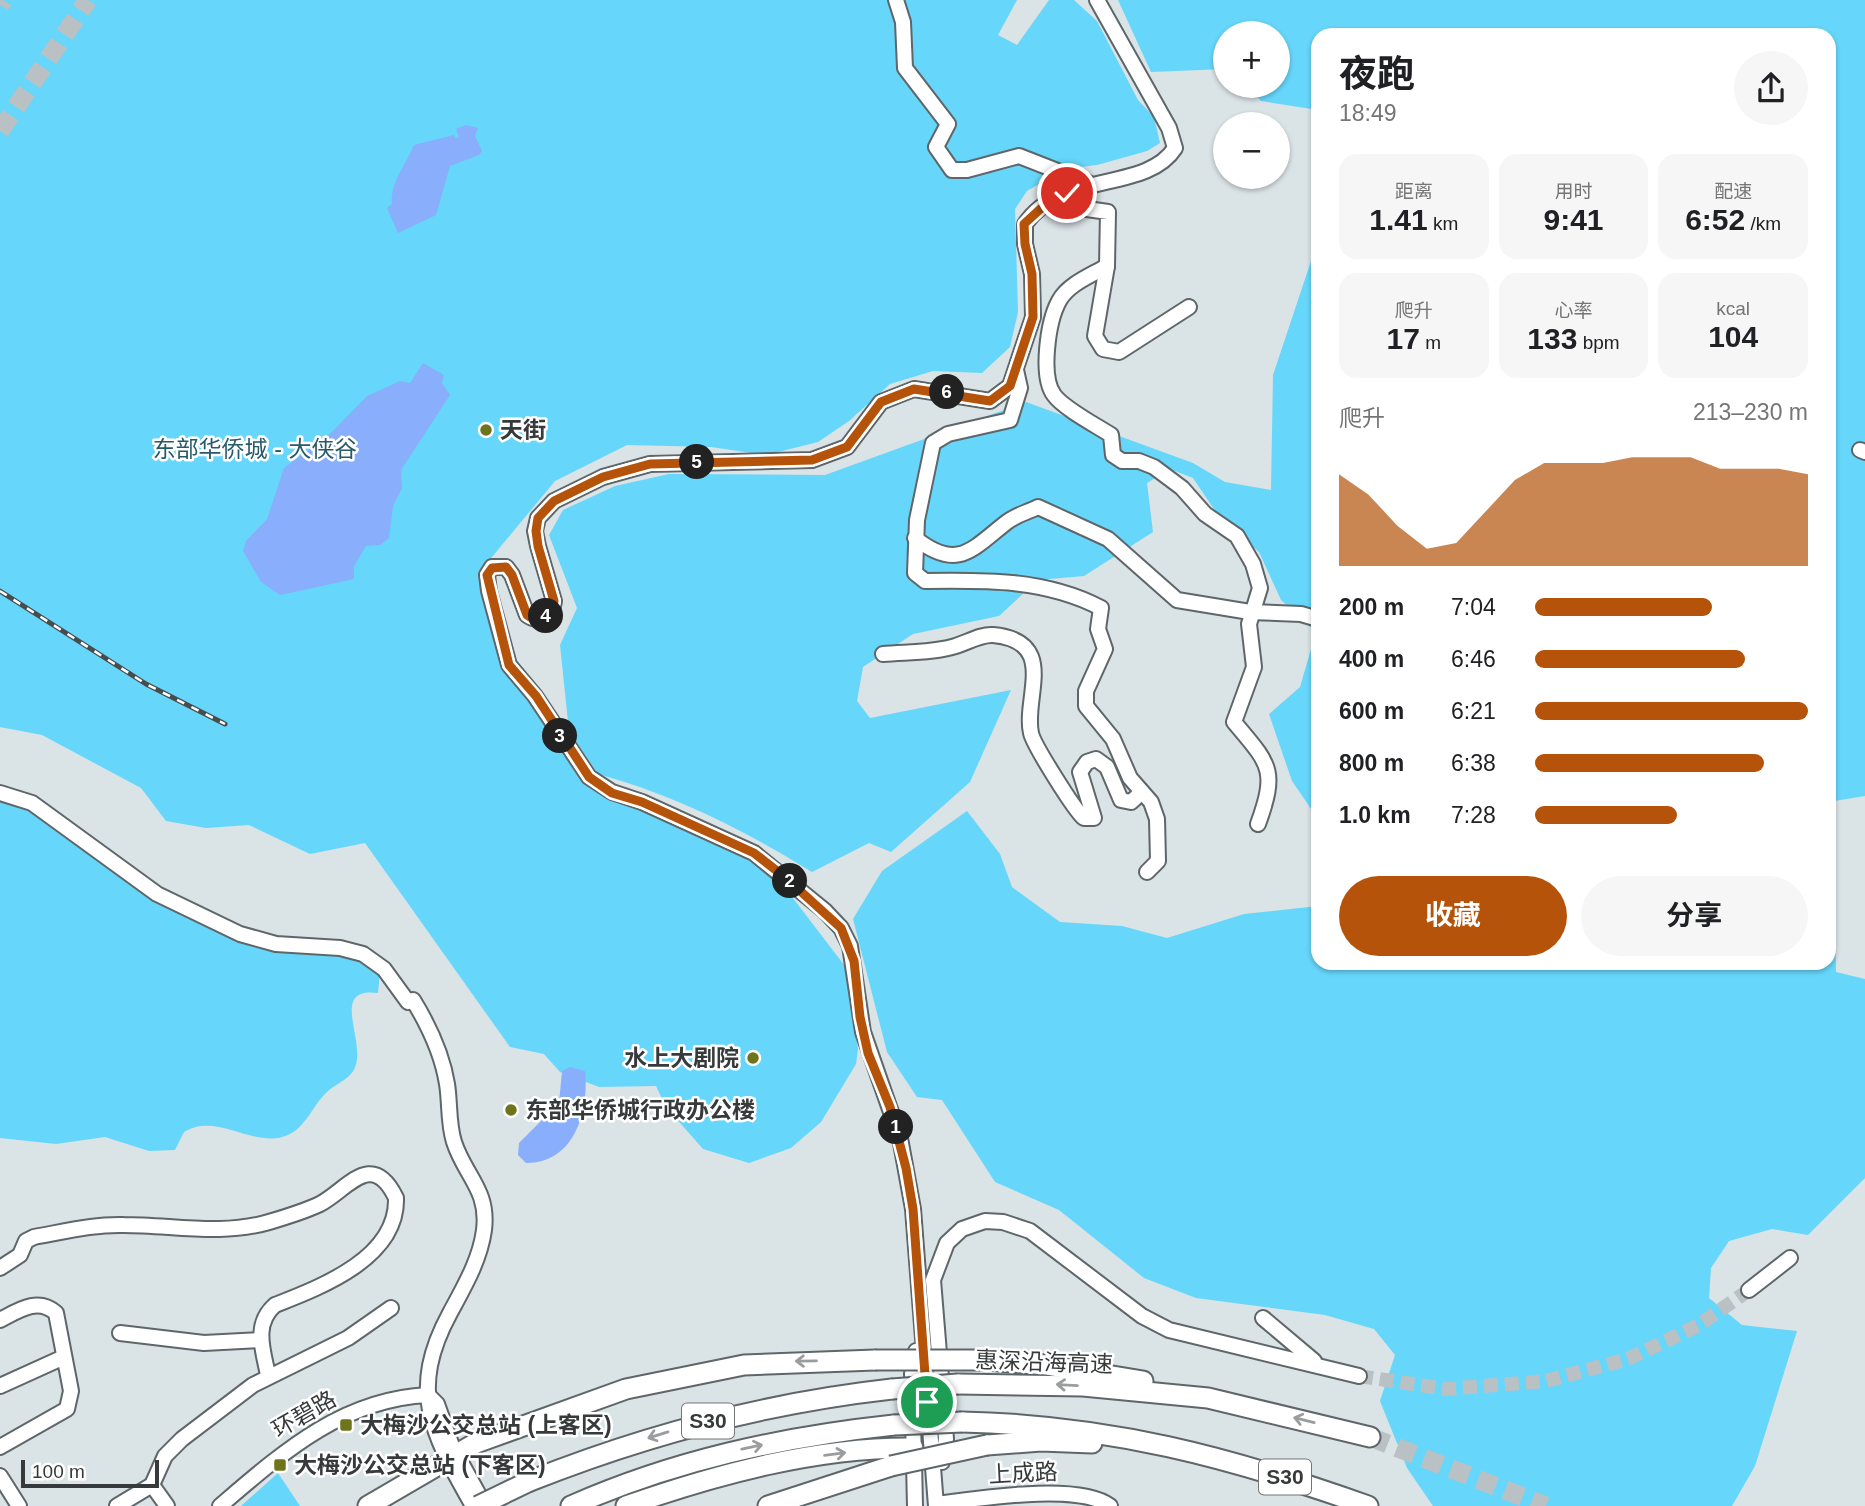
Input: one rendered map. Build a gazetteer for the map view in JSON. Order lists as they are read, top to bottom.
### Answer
{
  "streets": {
    "highway": ["惠深沿海高速", "S30"],
    "street": ["环碧路", "上成路"]
  },
  "parks": ["东部华侨城 - 大侠谷"],
  "places": {
    "other": ["天街", "水上大剧院", "东部华侨城行政办公楼"],
    "transit": ["大梅沙公交总站 (上客区)", "大梅沙公交总站 (下客区)"]
  },
  "scale_bar": "100 m",
  "page": {
    "map_buttons": ["+", "−"],
    "heading": ["夜跑", "18:49"],
    "stats": [
      ["距离", "1.41 km"],
      ["用时", "9:41"],
      ["配速", "6:52 /km"],
      ["爬升", "17 m"],
      ["心率", "133 bpm"],
      ["kcal", "104"]
    ],
    "pins": [
      "6",
      "5",
      "4",
      "3",
      "2",
      "1"
    ],
    "chart": ["爬升", "213–230 m"],
    "list": [
      {
        "name": "200 m",
        "note": "7:04"
      },
      {
        "name": "400 m",
        "note": "6:46"
      },
      {
        "name": "600 m",
        "note": "6:21"
      },
      {
        "name": "800 m",
        "note": "6:38"
      },
      {
        "name": "1.0 km",
        "note": "7:28"
      }
    ],
    "buttons": ["收藏", "分享"],
    "scale": "100 m"
  }
}
